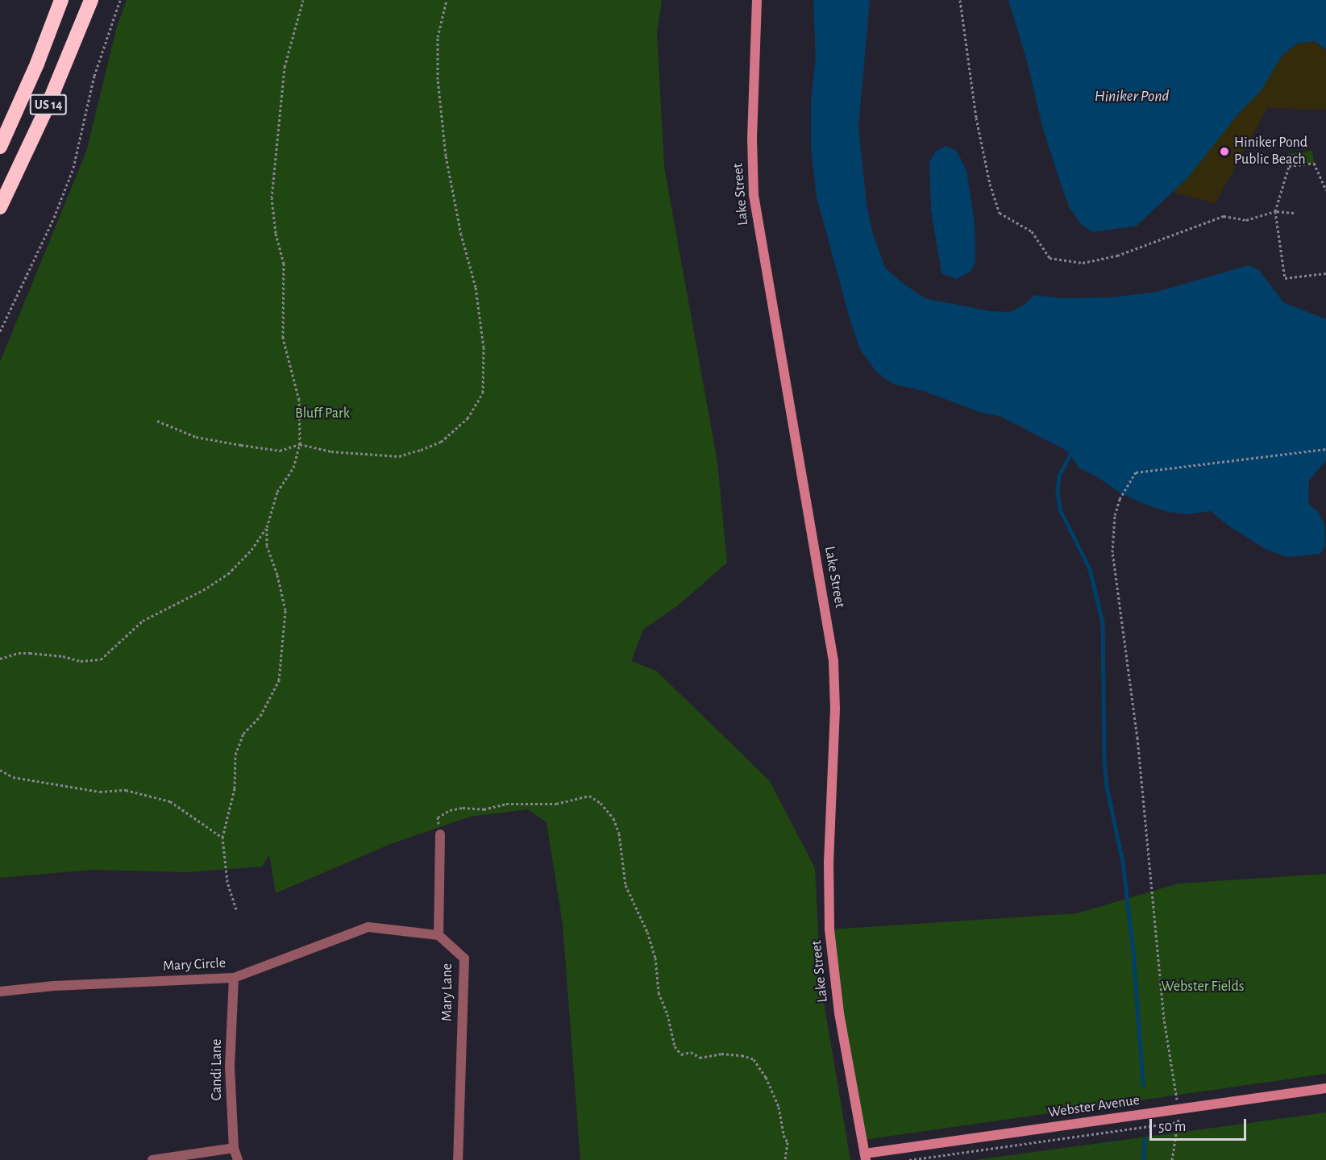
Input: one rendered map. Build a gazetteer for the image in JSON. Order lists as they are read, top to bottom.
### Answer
{
  "streets": {
    "highway": ["US 14"],
    "street": [
      "Lake Street",
      "Mary Circle",
      "Mary Lane",
      "Candi Lane",
      "Webster Avenue"
    ]
  },
  "crossings": [
    ["Lake Street", "Webster Avenue"],
    ["Mary Circle", "Mary Lane"],
    ["Mary Circle", "Candi Lane"]
  ],
  "water": ["Hiniker Pond"],
  "parks": ["Bluff Park", "Webster Fields"],
  "places": ["Hiniker Pond Public Beach"],
  "scale_bar": "50 m"
}
